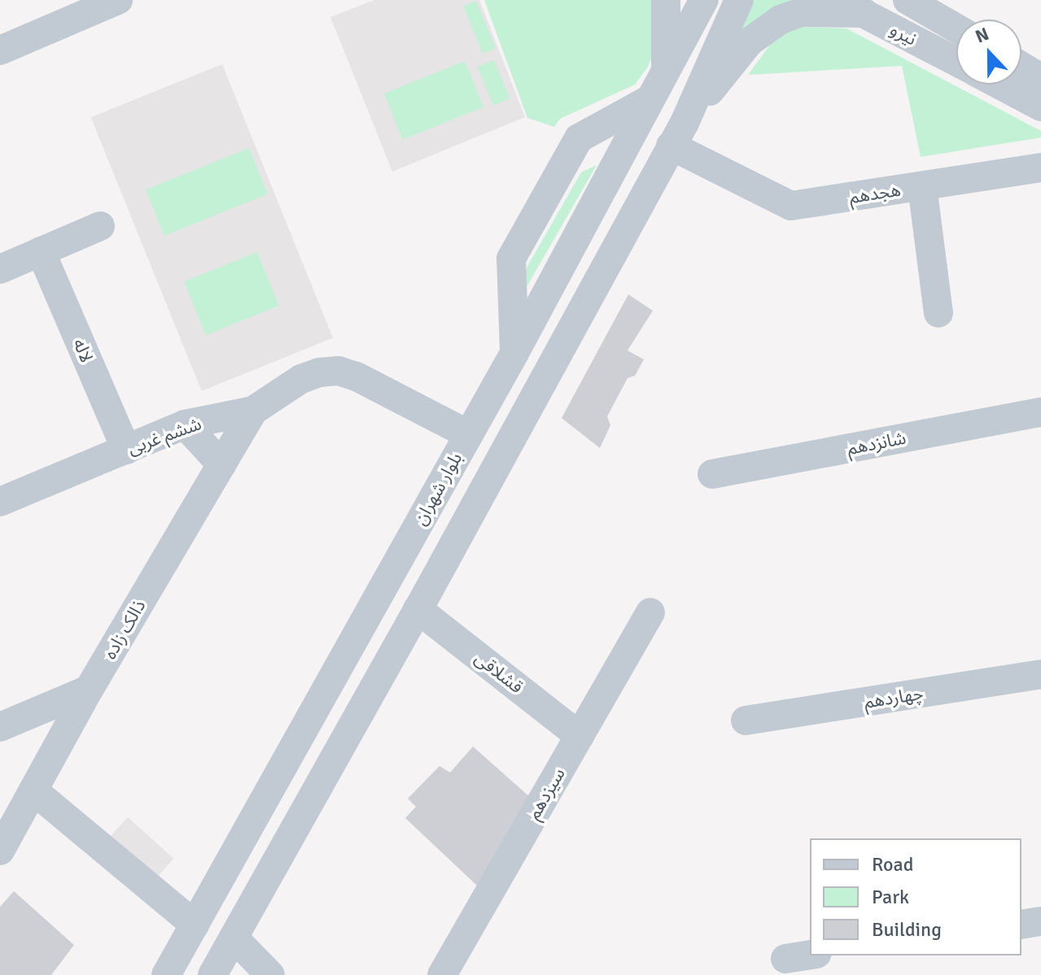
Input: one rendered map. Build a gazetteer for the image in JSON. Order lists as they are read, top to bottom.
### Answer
{
  "streets": {
    "street": [
      "نیرو",
      "هجدهم",
      "لاله",
      "ششم غربی",
      "شانزدهم",
      "بلوار شهران",
      "ذالک زاده",
      "قشلاقی",
      "چهاردهم",
      "سیزدهم"
    ]
  },
  "crossings": [
    ["لاله", "ششم غربی"],
    ["ششم غربی", "بلوار شهران"],
    ["ششم غربی", "ذالک زاده"],
    ["قشلاقی", "سیزدهم"]
  ],
  "legend": ["Road", "Park", "Building"],
  "north": "top"
}
